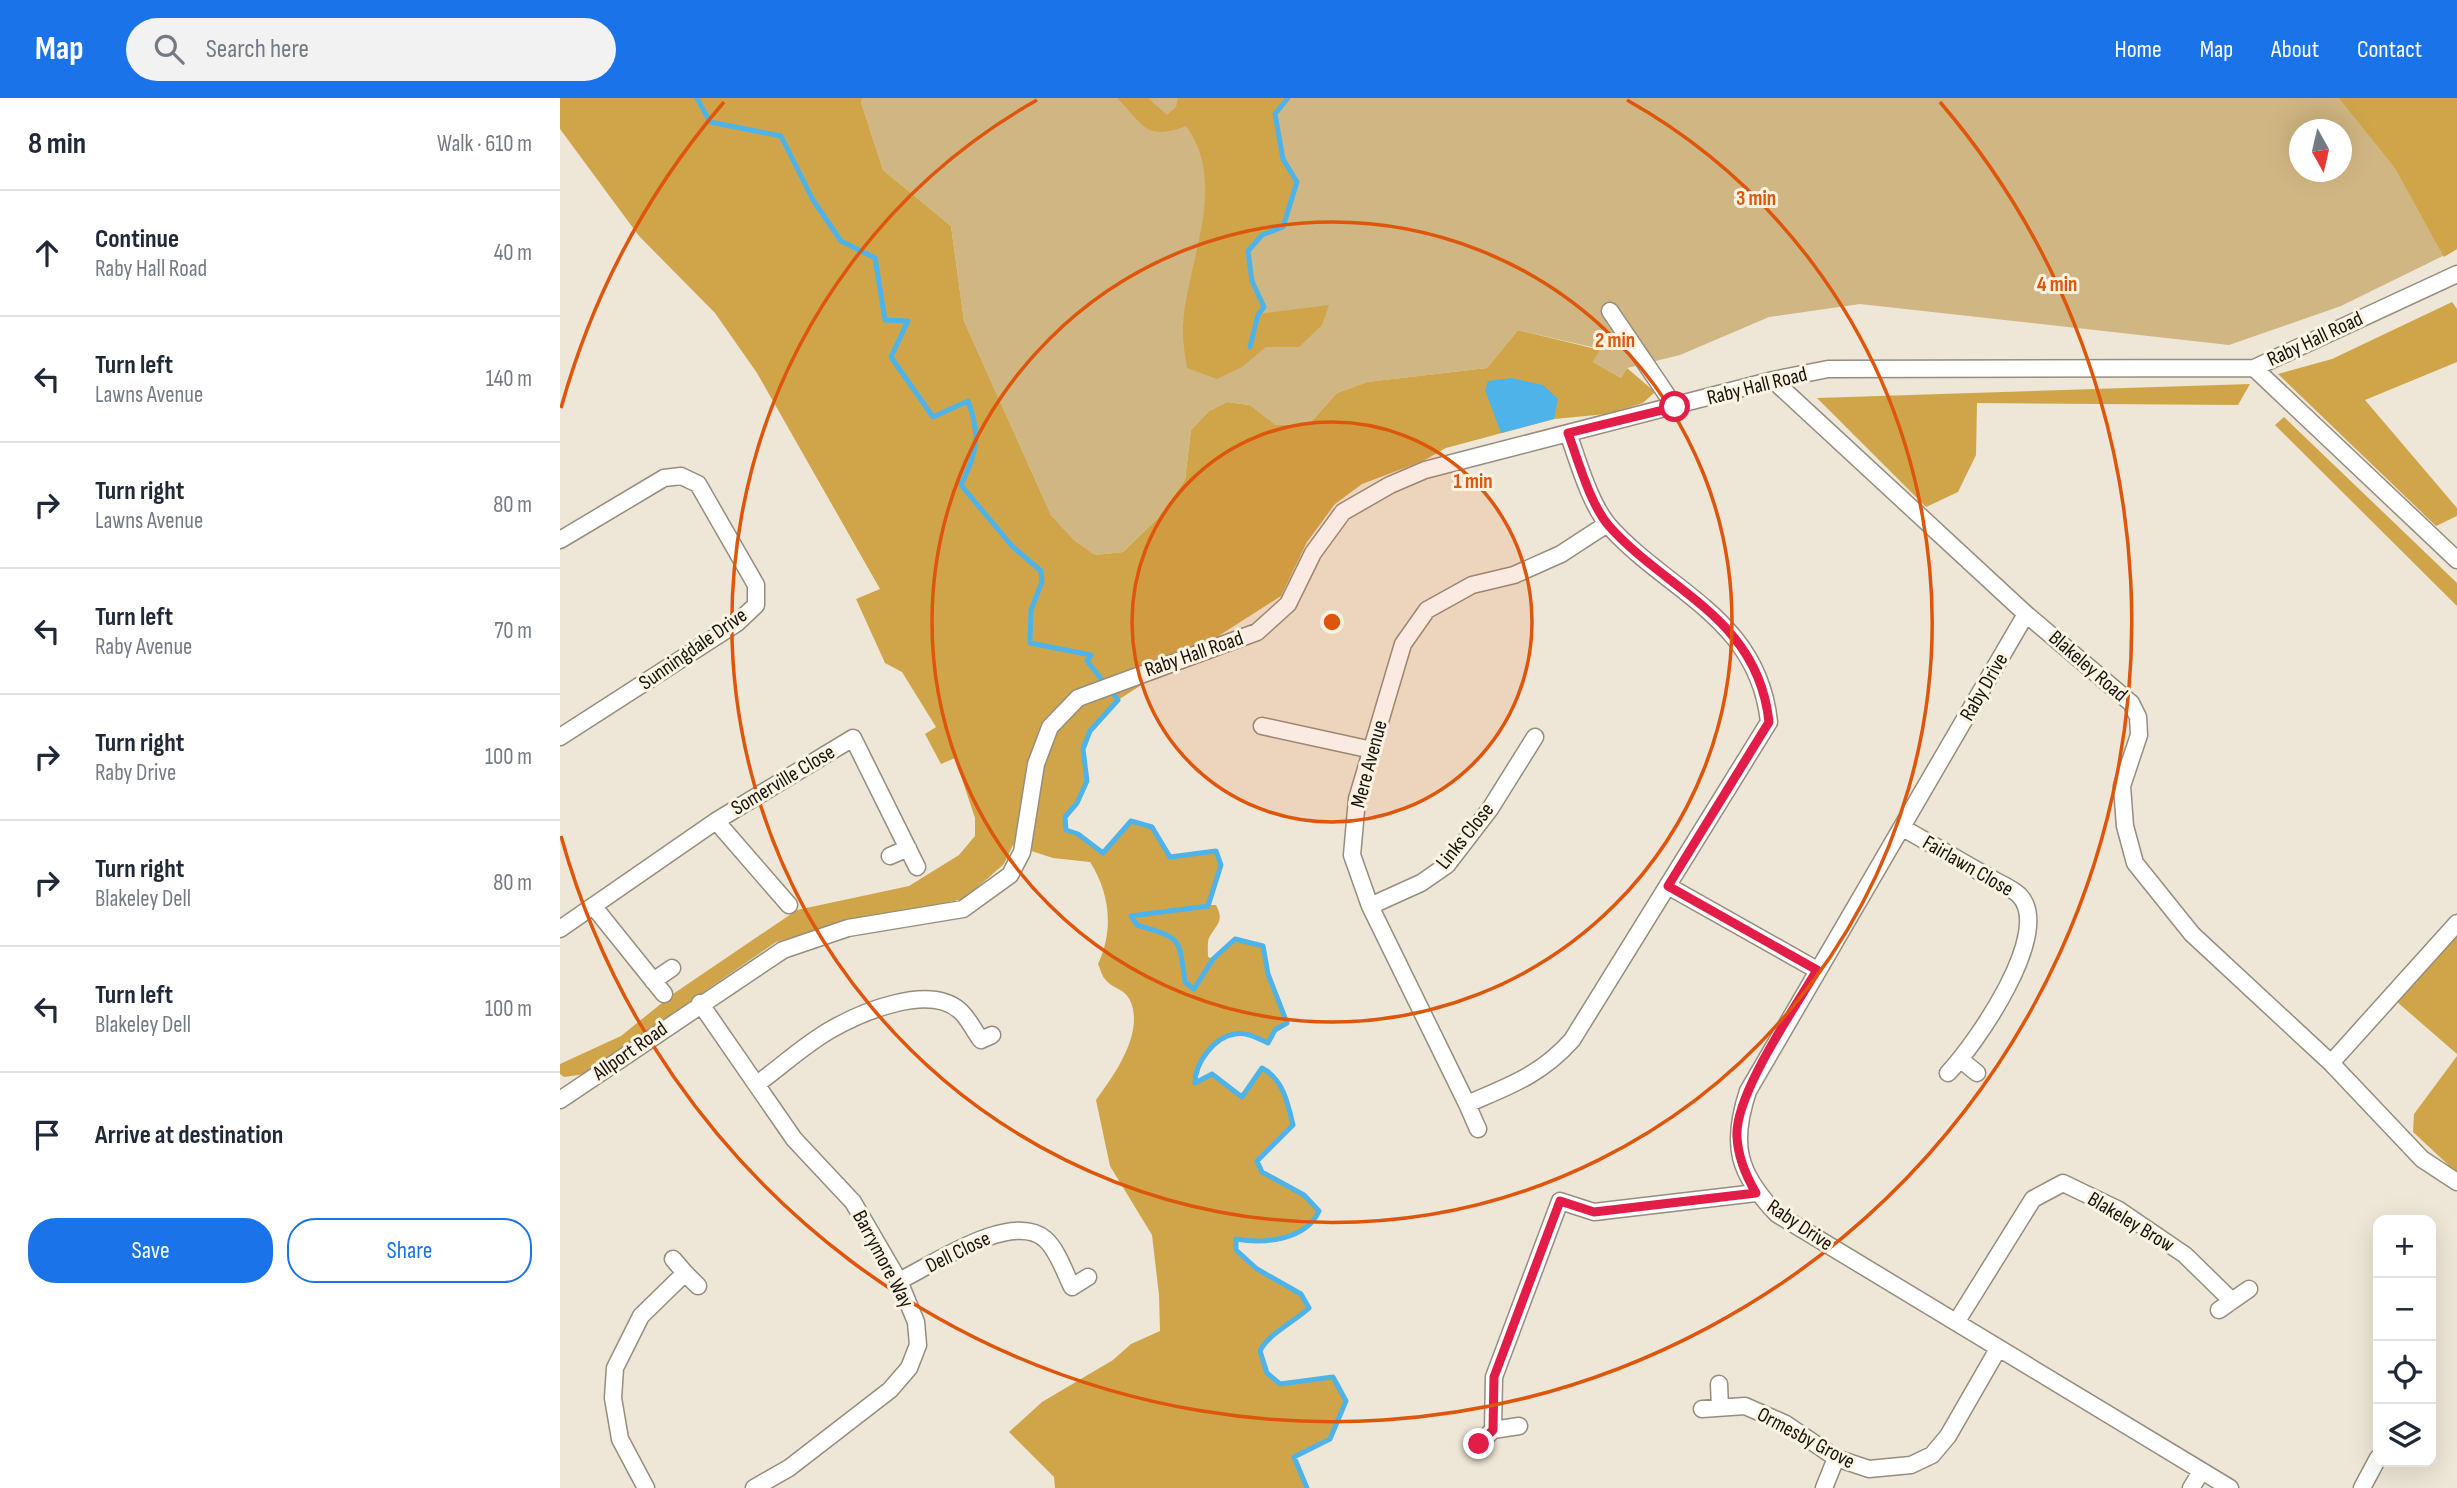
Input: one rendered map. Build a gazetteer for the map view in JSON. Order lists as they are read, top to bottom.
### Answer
{
  "streets": {
    "street": [
      "Raby Hall Road",
      "Sunningdale Drive",
      "Blakeley Road",
      "Raby Drive",
      "Mere Avenue",
      "Somerville Close",
      "Links Close",
      "Fairlawn Close",
      "Allport Road",
      "Blakeley Brow",
      "Dell Close",
      "Barrymore Way",
      "Ormesby Grove"
    ]
  },
  "crossings": [
    ["Raby Hall Road", "Blakeley Road"],
    ["Raby Hall Road", "Allport Road"],
    ["Raby Hall Road", "Barrymore Way"],
    ["Blakeley Road", "Raby Drive"],
    ["Raby Drive", "Fairlawn Close"],
    ["Raby Drive", "Blakeley Brow"],
    ["Raby Drive", "Ormesby Grove"],
    ["Mere Avenue", "Links Close"],
    ["Allport Road", "Barrymore Way"],
    ["Dell Close", "Barrymore Way"]
  ],
  "north": "bottom",
  "page": {
    "header": "Map",
    "search": "Search here",
    "nav": [
      "Home",
      "Map",
      "About",
      "Contact"
    ],
    "heading": ["8 min", "Walk · 610 m"],
    "list": [
      ["Continue", "Raby Hall Road", "40 m"],
      ["Turn left", "Lawns Avenue", "140 m"],
      ["Turn right", "Lawns Avenue", "80 m"],
      ["Turn left", "Raby Avenue", "70 m"],
      ["Turn right", "Raby Drive", "100 m"],
      ["Turn right", "Blakeley Dell", "80 m"],
      ["Turn left", "Blakeley Dell", "100 m"],
      "Arrive at destination"
    ],
    "buttons": ["Save", "Share"],
    "map_buttons": ["+", "−"]
  },
  "rings": [
    "3 min",
    "4 min",
    "2 min",
    "1 min"
  ]
}
